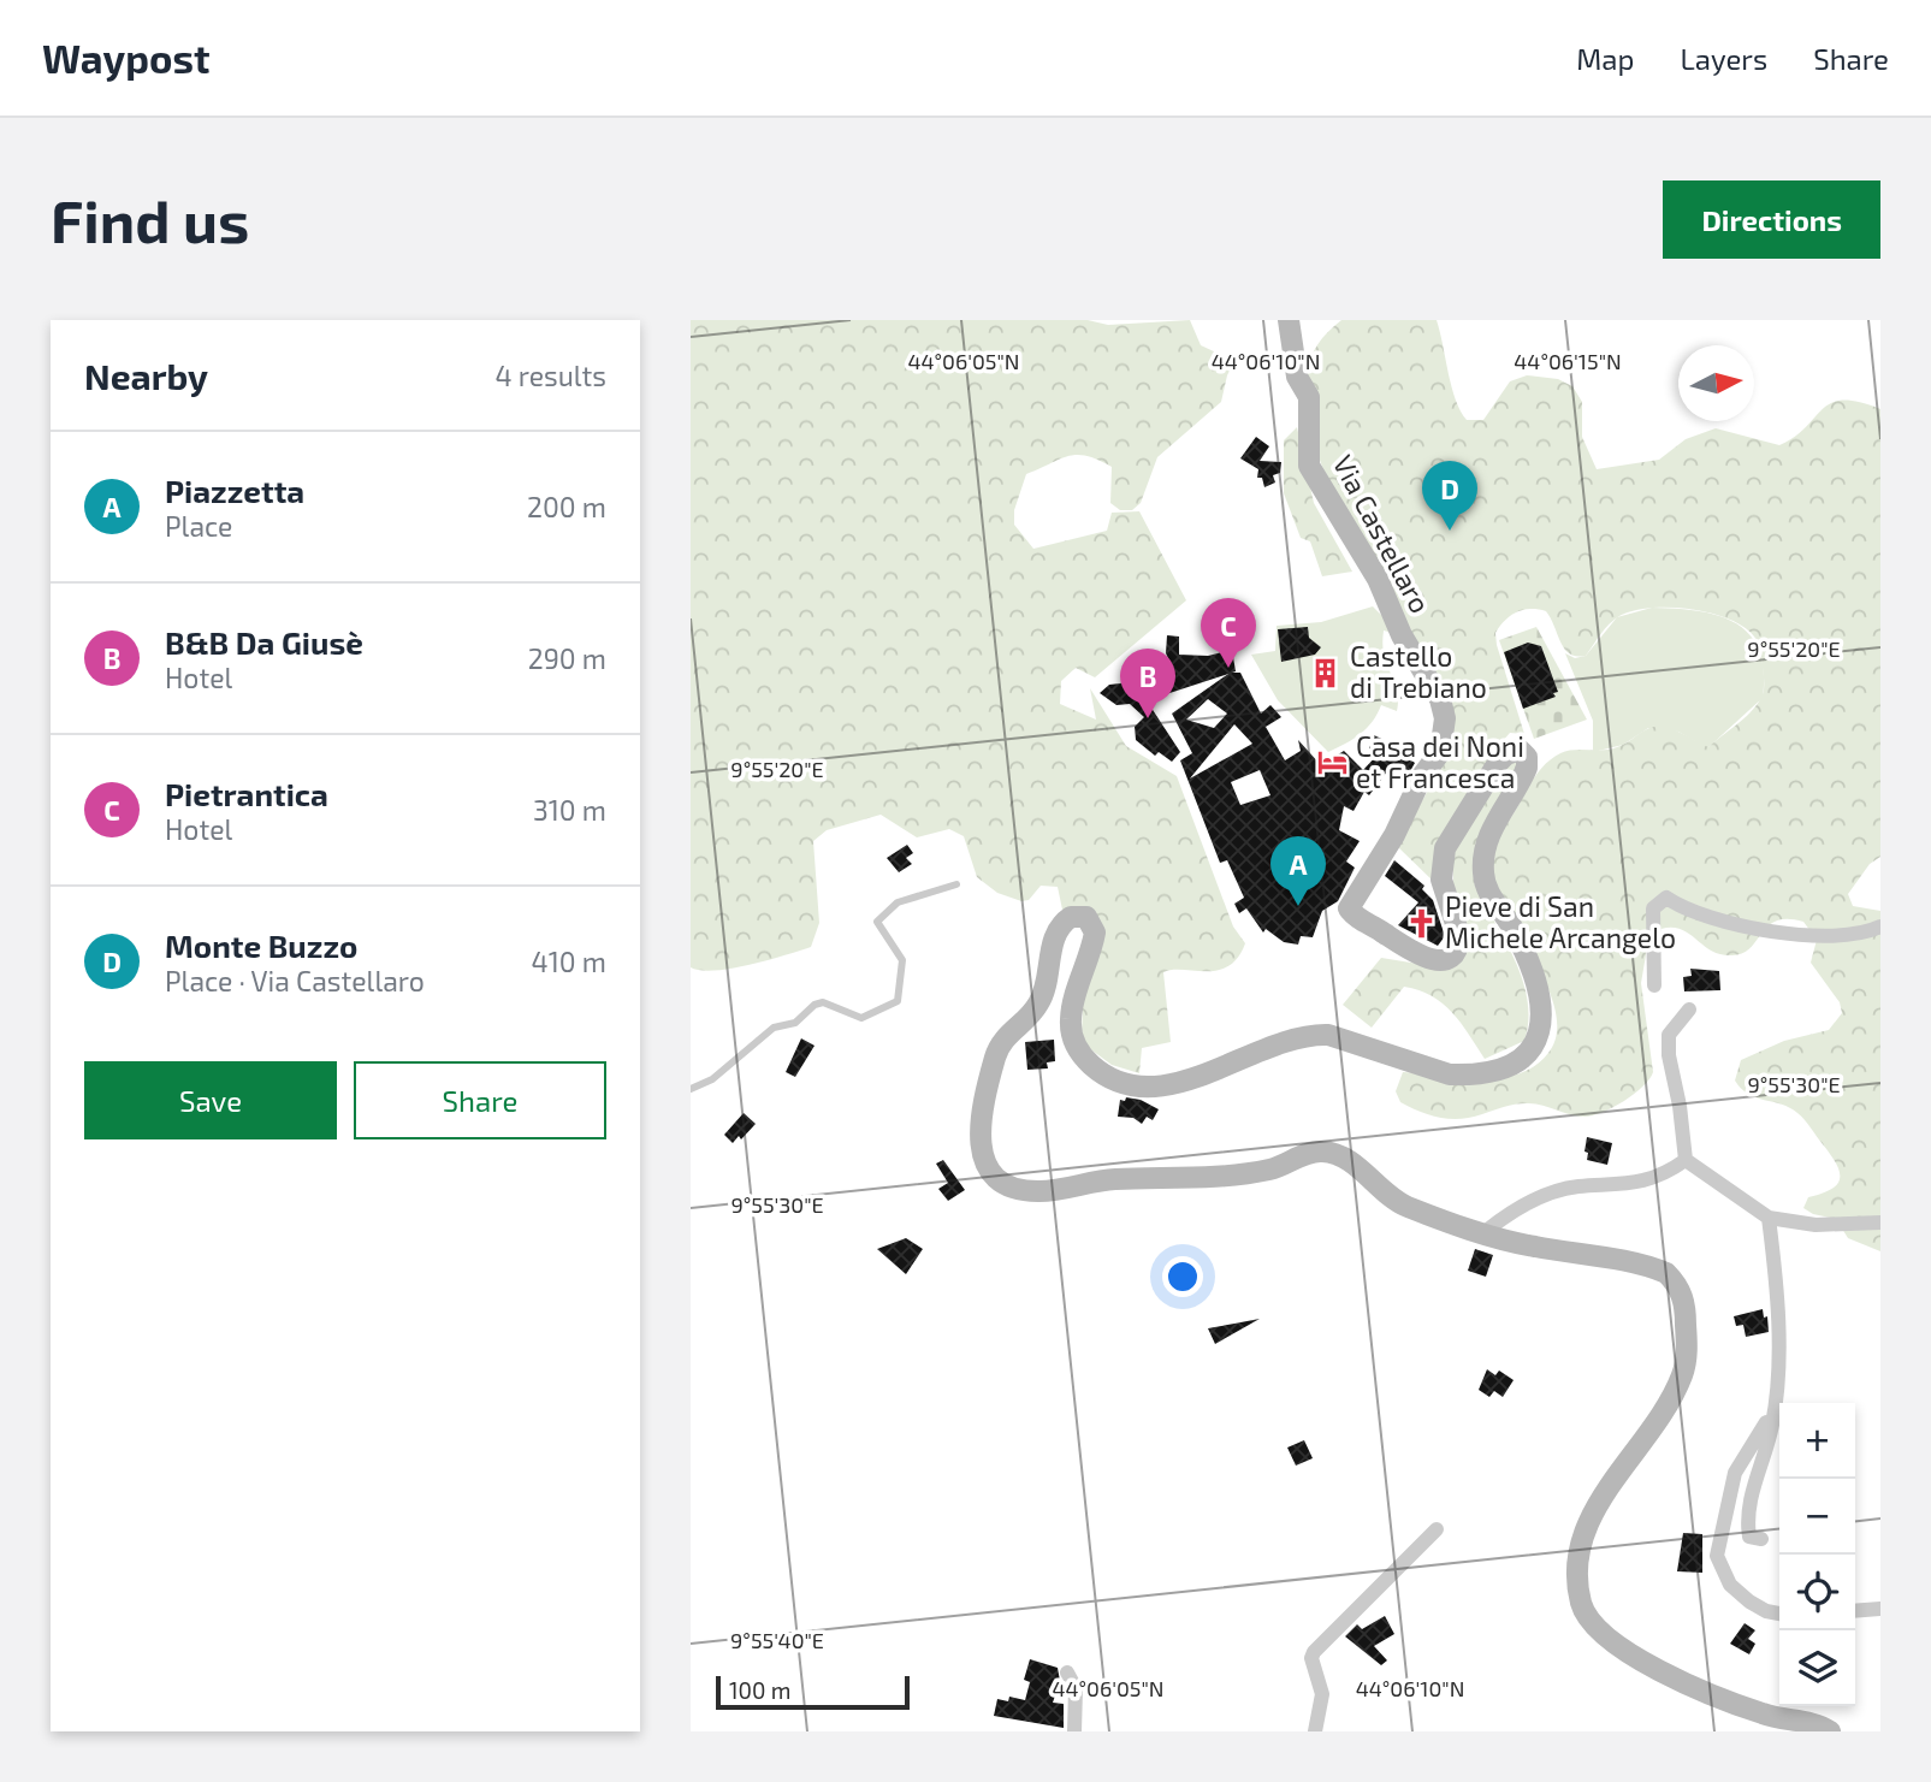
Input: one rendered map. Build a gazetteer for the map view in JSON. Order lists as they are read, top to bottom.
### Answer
{
  "streets": {
    "street": ["Via Castellaro"]
  },
  "places": {
    "building": ["Castello di Trebiano"],
    "hotel": ["Casa dei Noni et Francesca"],
    "church": ["Pieve di San Michele Arcangelo"]
  },
  "scale_bar": "100 m",
  "north": "right",
  "page": {
    "header": "Waypost",
    "nav": ["Map", "Layers", "Share"],
    "buttons": [
      "Directions",
      ["Save", "Share"]
    ],
    "title": "Find us",
    "heading": ["Nearby", "4 results"],
    "list": [
      {
        "mark": "A",
        "name": "Piazzetta",
        "note": "Place",
        "value": "200 m"
      },
      {
        "mark": "B",
        "name": "B&B Da Giusè",
        "note": "Hotel",
        "value": "290 m"
      },
      {
        "mark": "C",
        "name": "Pietrantica",
        "note": "Hotel",
        "value": "310 m"
      },
      {
        "mark": "D",
        "name": "Monte Buzzo",
        "note": "Place · Via Castellaro",
        "value": "410 m"
      }
    ],
    "pins": [
      "D",
      "C",
      "B",
      "A"
    ],
    "map_buttons": ["+", "−"],
    "scale": "100 m"
  },
  "coordinates": [
    "44°06'05\"N",
    "44°06'10\"N",
    "44°06'15\"N",
    "9°55'20\"E",
    "9°55'30\"E",
    "9°55'40\"E"
  ]
}
